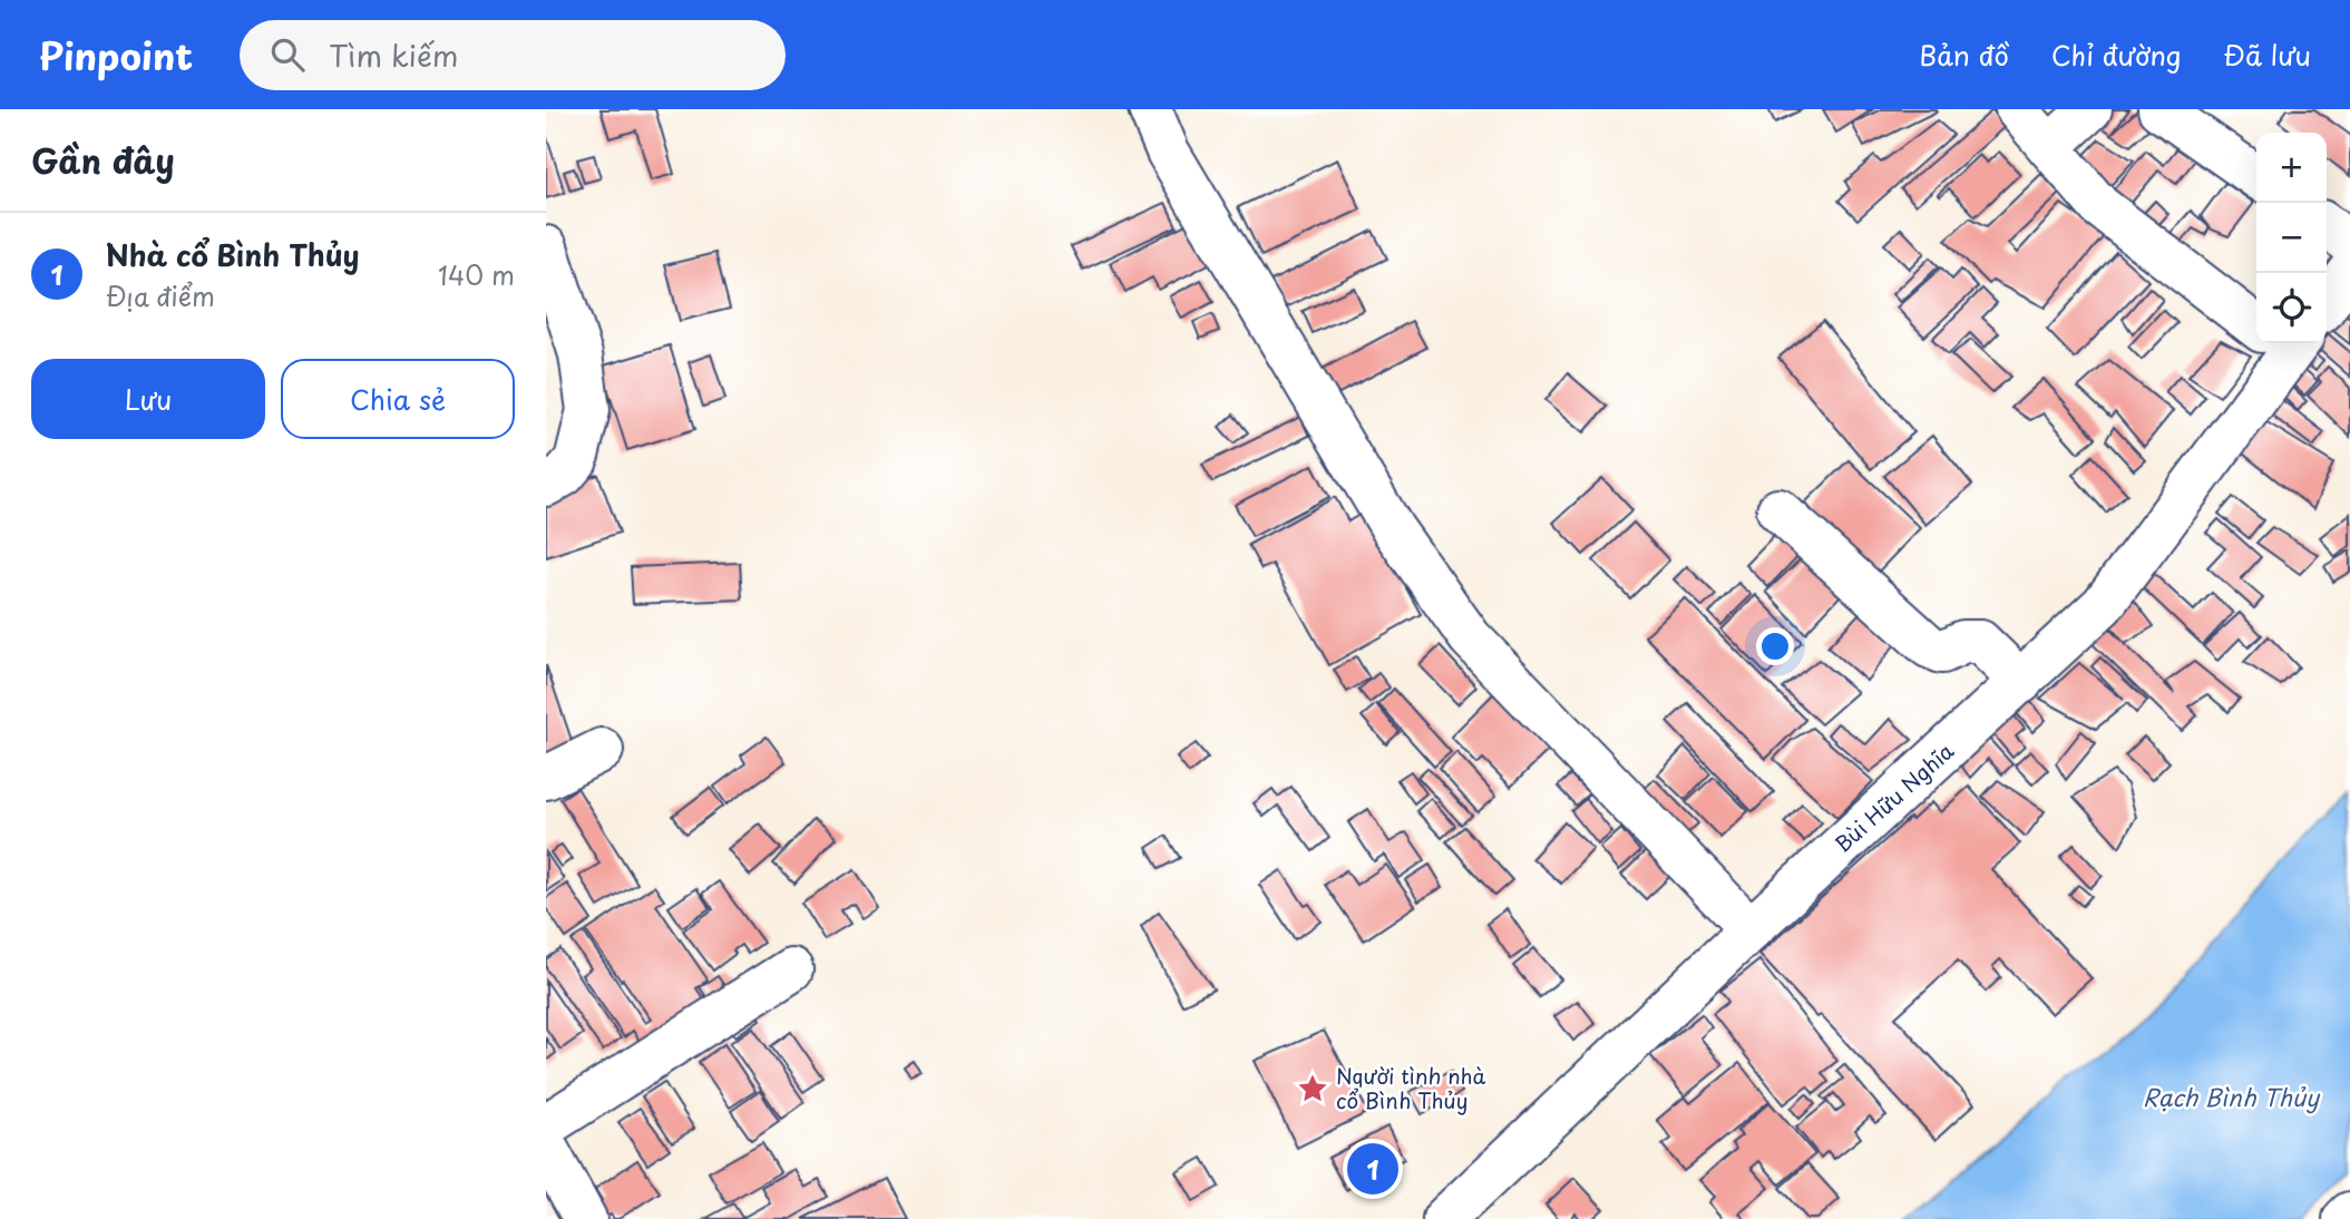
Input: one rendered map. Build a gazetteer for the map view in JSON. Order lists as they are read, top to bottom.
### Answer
{
  "streets": {
    "street": ["Bùi Hữu Nghĩa"]
  },
  "water": ["Rạch Bình Thủy"],
  "places": {
    "place": ["Người tình nhà cổ Bình Thủy"]
  },
  "page": {
    "header": "Pinpoint",
    "search": "Tìm kiếm",
    "nav": ["Bản đồ", "Chỉ đường", "Đã lưu"],
    "heading": "Gần đây",
    "map_buttons": ["+", "−"],
    "list": [
      {
        "mark": "1",
        "name": "Nhà cổ Bình Thủy",
        "note": "Địa điểm",
        "value": "140 m"
      }
    ],
    "buttons": ["Lưu", "Chia sẻ"],
    "pins": "1"
  }
}
